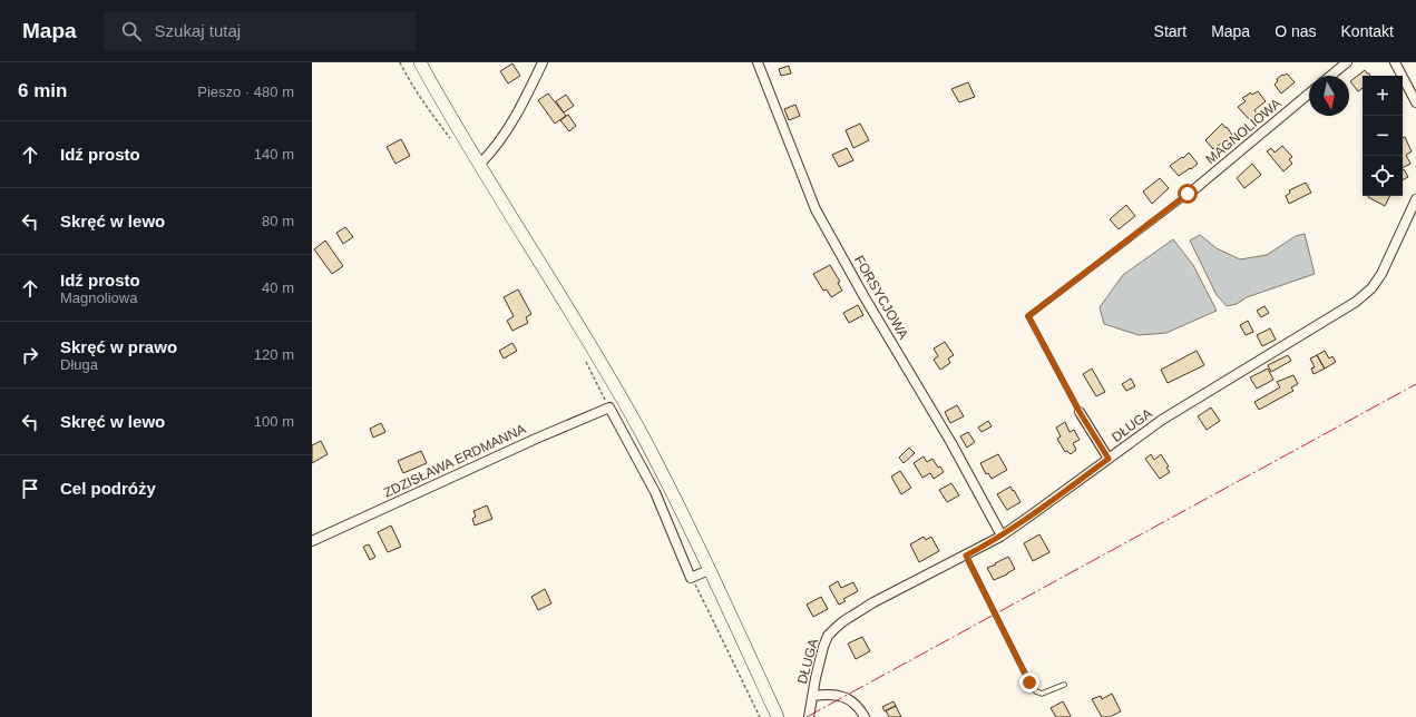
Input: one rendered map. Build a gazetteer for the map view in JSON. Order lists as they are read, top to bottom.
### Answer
{
  "streets": {
    "street": [
      "MAGNOLIOWA",
      "FORSYCJOWA",
      "DŁUGA",
      "ZDZISŁAWA ERDMANNA"
    ]
  },
  "crossings": [
    ["FORSYCJOWA", "DŁUGA"]
  ],
  "north": "bottom",
  "page": {
    "header": "Mapa",
    "search": "Szukaj tutaj",
    "nav": [
      "Start",
      "Mapa",
      "O nas",
      "Kontakt"
    ],
    "heading": ["6 min", "Pieszo · 480 m"],
    "map_buttons": ["+", "−"],
    "list": [
      ["Idź prosto", "140 m"],
      ["Skręć w lewo", "80 m"],
      ["Idź prosto", "Magnoliowa", "40 m"],
      ["Skręć w prawo", "Długa", "120 m"],
      ["Skręć w lewo", "100 m"],
      "Cel podróży"
    ]
  }
}
